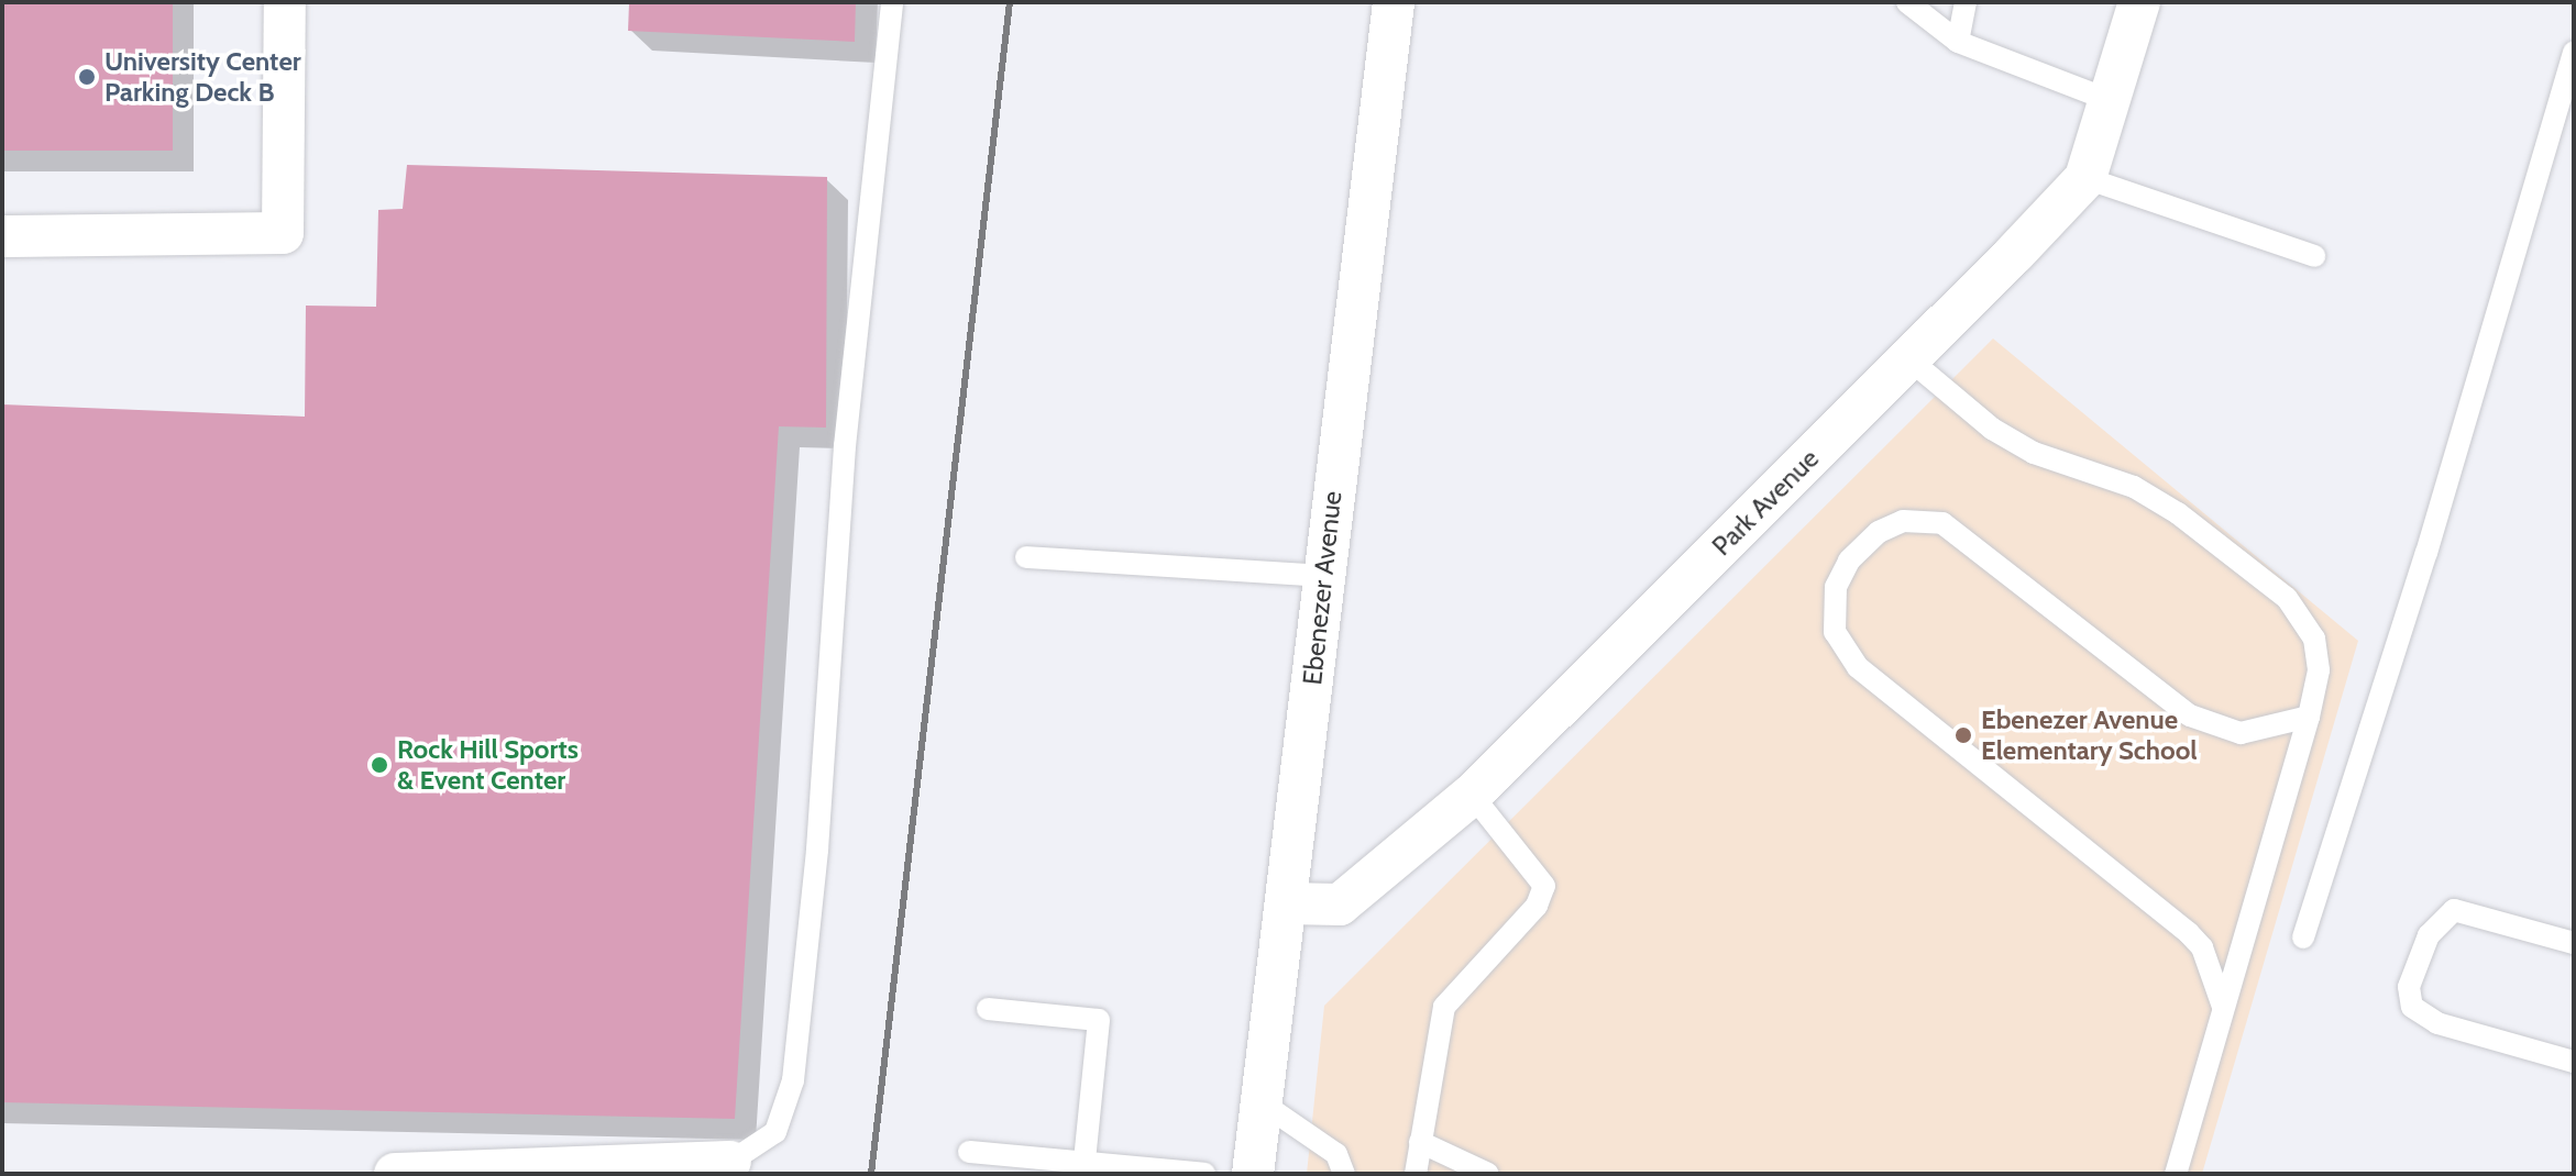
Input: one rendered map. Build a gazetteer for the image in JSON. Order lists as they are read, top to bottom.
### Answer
{
  "streets": {
    "street": ["Park Avenue", "Ebenezer Avenue"]
  },
  "crossings": [
    ["Park Avenue", "Ebenezer Avenue"]
  ],
  "places": ["University Center Parking Deck B", "Ebenezer Avenue Elementary School", "Rock Hill Sports & Event Center"]
}
